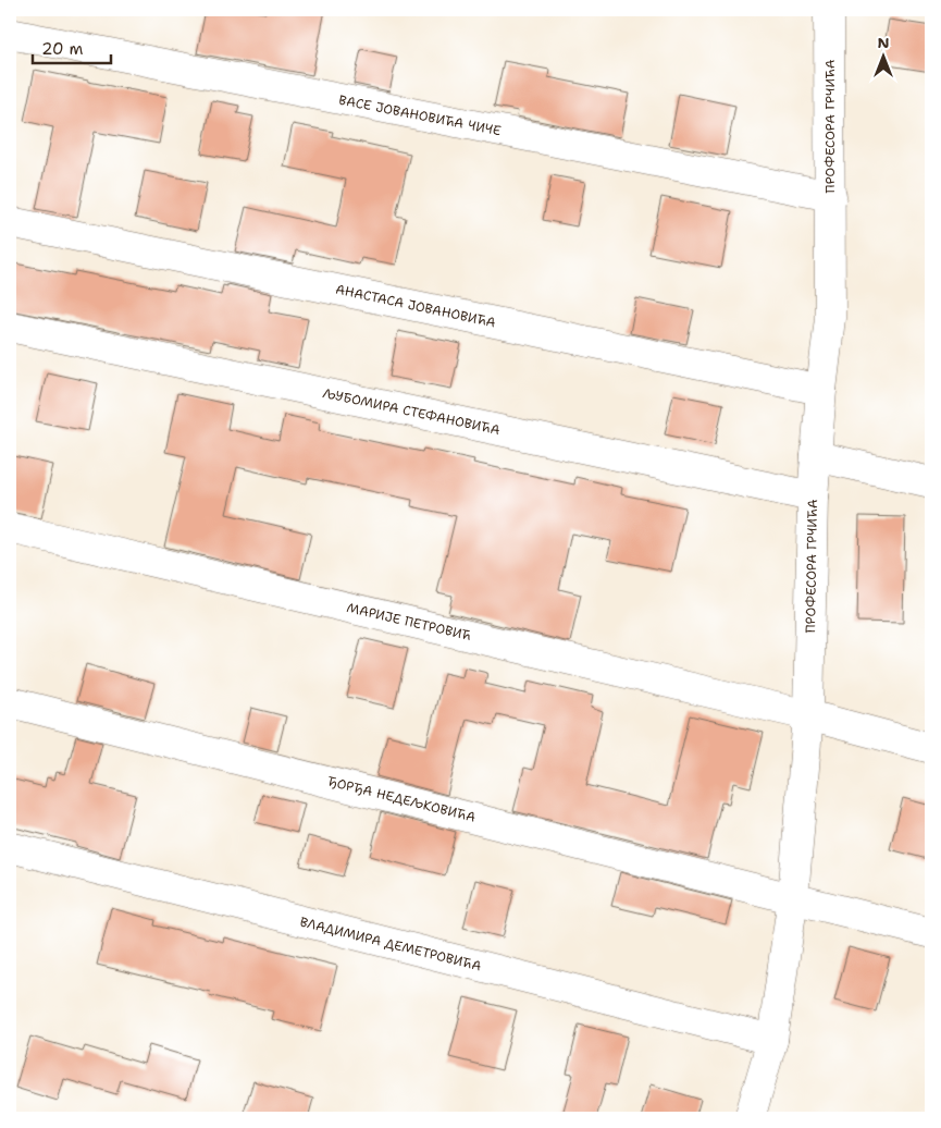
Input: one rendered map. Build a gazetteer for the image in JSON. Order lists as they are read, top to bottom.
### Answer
{
  "streets": {
    "street": [
      "ВАСЕ ЈОВАНОВИЋА ЧИЧЕ",
      "ПРОФЕСОРА ГРЧИЋА",
      "АНАСТАСА ЈОВАНОВИЋА",
      "ЉУБОМИРА СТЕФАНОВИЋА",
      "МАРИЈЕ ПЕТРОВИЋ",
      "ЂОРЂА НЕДЕЉКОВИЋА",
      "ВЛАДИМИРА ДЕМЕТРОВИЋА"
    ]
  },
  "crossings": [
    ["ВАСЕ ЈОВАНОВИЋА ЧИЧЕ", "ПРОФЕСОРА ГРЧИЋА"],
    ["ПРОФЕСОРА ГРЧИЋА", "АНАСТАСА ЈОВАНОВИЋА"],
    ["ПРОФЕСОРА ГРЧИЋА", "ЉУБОМИРА СТЕФАНОВИЋА"],
    ["ПРОФЕСОРА ГРЧИЋА", "МАРИЈЕ ПЕТРОВИЋ"],
    ["ПРОФЕСОРА ГРЧИЋА", "ЂОРЂА НЕДЕЉКОВИЋА"],
    ["ПРОФЕСОРА ГРЧИЋА", "ВЛАДИМИРА ДЕМЕТРОВИЋА"]
  ],
  "scale_bar": "20 m",
  "north": "top"
}
